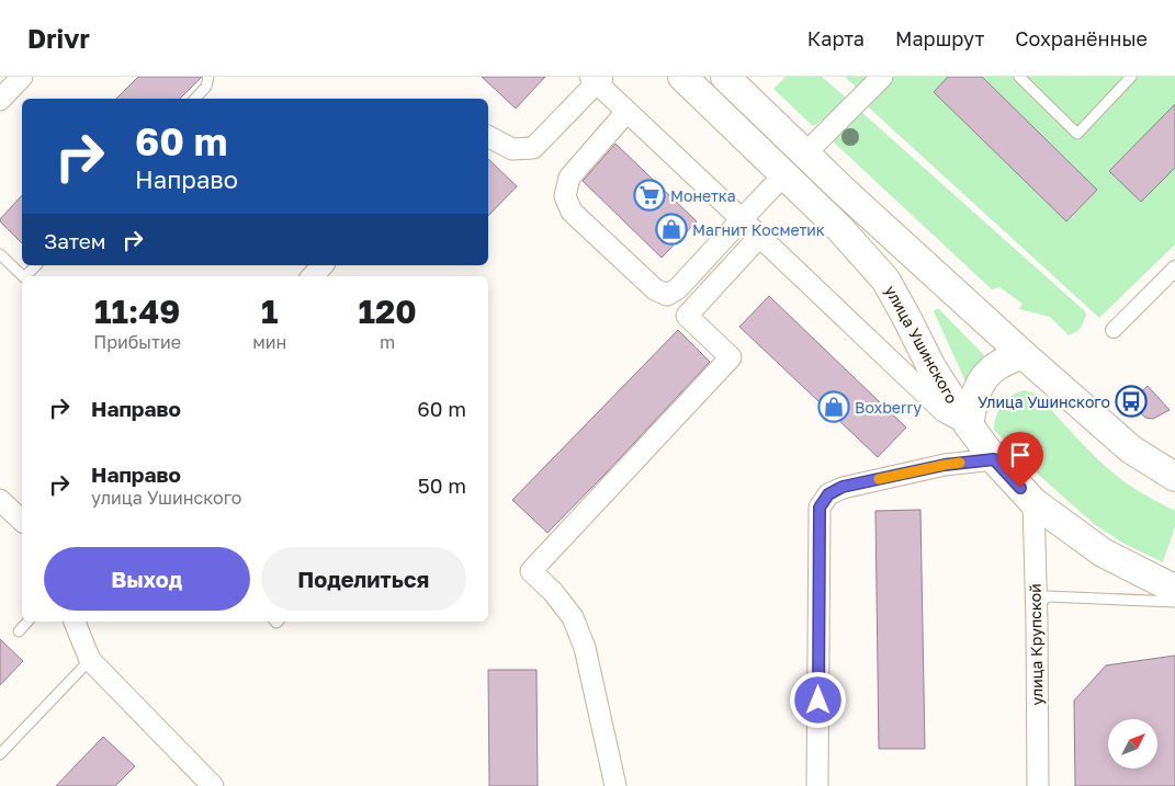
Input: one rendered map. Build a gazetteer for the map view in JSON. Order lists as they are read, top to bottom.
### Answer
{
  "streets": {
    "main road": ["улица Ушинского"],
    "street": ["улица Крупской"]
  },
  "crossings": [
    ["улица Ушинского", "улица Крупской"]
  ],
  "places": {
    "supermarket": ["Монетка"],
    "shop": ["Магнит Косметик", "Boxberry"],
    "bus stop": ["Улица Ушинского"]
  },
  "north": "top right",
  "page": {
    "header": "Drivr",
    "nav": ["Карта", "Маршрут", "Сохранённые"],
    "turn": ["60 m", "Направо"],
    "then": "Затем",
    "eta": [
      "11:49",
      "Прибытие",
      "1",
      "мин",
      "120",
      "m"
    ],
    "list": [
      {
        "name": "Направо",
        "value": "60 m"
      },
      {
        "name": "Направо",
        "note": "улица Ушинского",
        "value": "50 m"
      }
    ],
    "buttons": ["Выход", "Поделиться"]
  }
}
